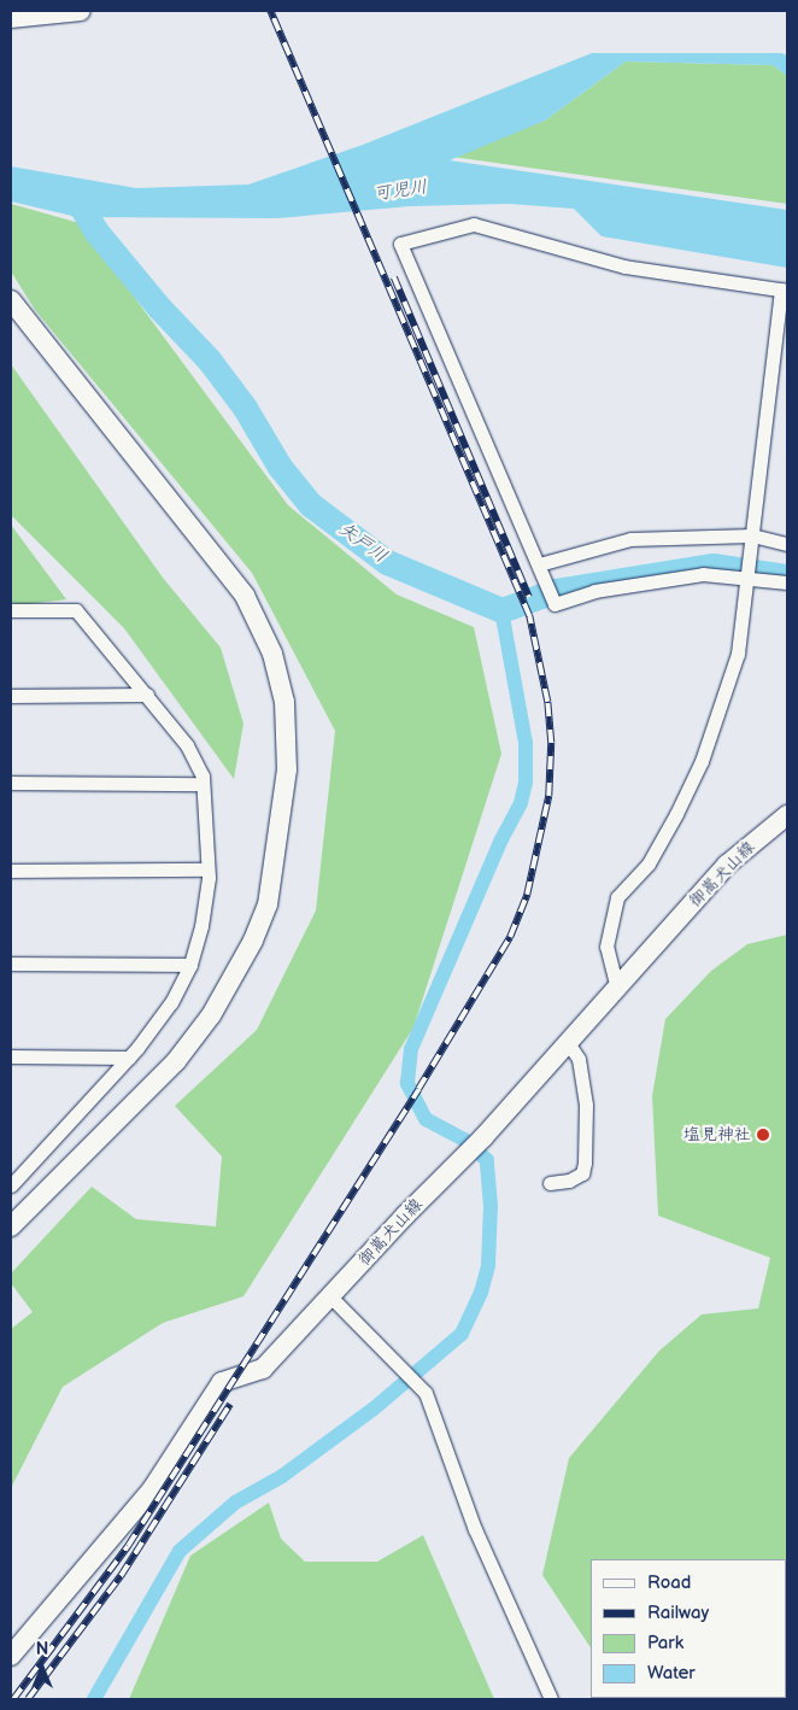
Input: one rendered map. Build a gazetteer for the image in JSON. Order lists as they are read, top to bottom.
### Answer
{
  "streets": {
    "street": ["御嵩犬山線"]
  },
  "water": ["可児川", "矢戸川"],
  "places": ["塩見神社"],
  "legend": [
    "Road",
    "Railway",
    "Park",
    "Water"
  ],
  "north": "top"
}
